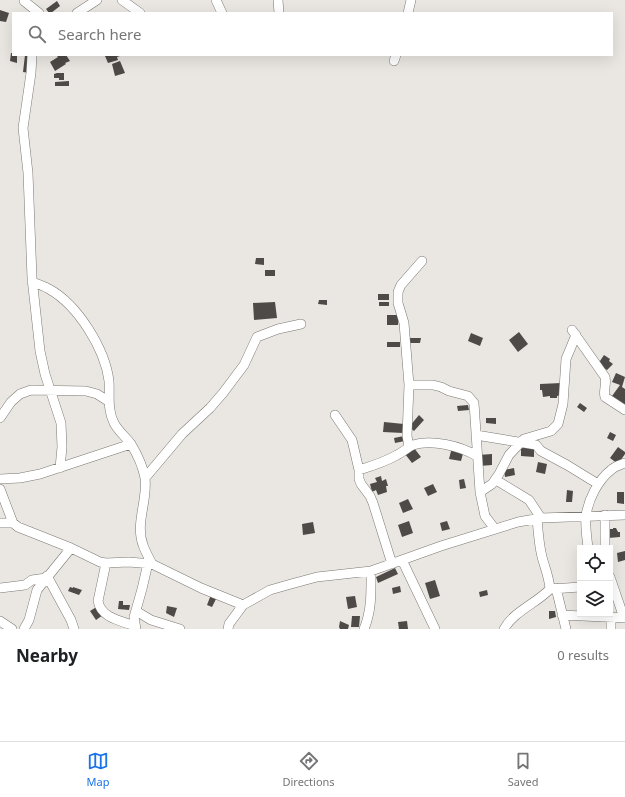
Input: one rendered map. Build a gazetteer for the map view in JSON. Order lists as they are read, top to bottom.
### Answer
{
  "page": {
    "search": "Search here",
    "heading": ["Nearby", "0 results"],
    "nav": ["Map", "Directions", "Saved"]
  }
}
